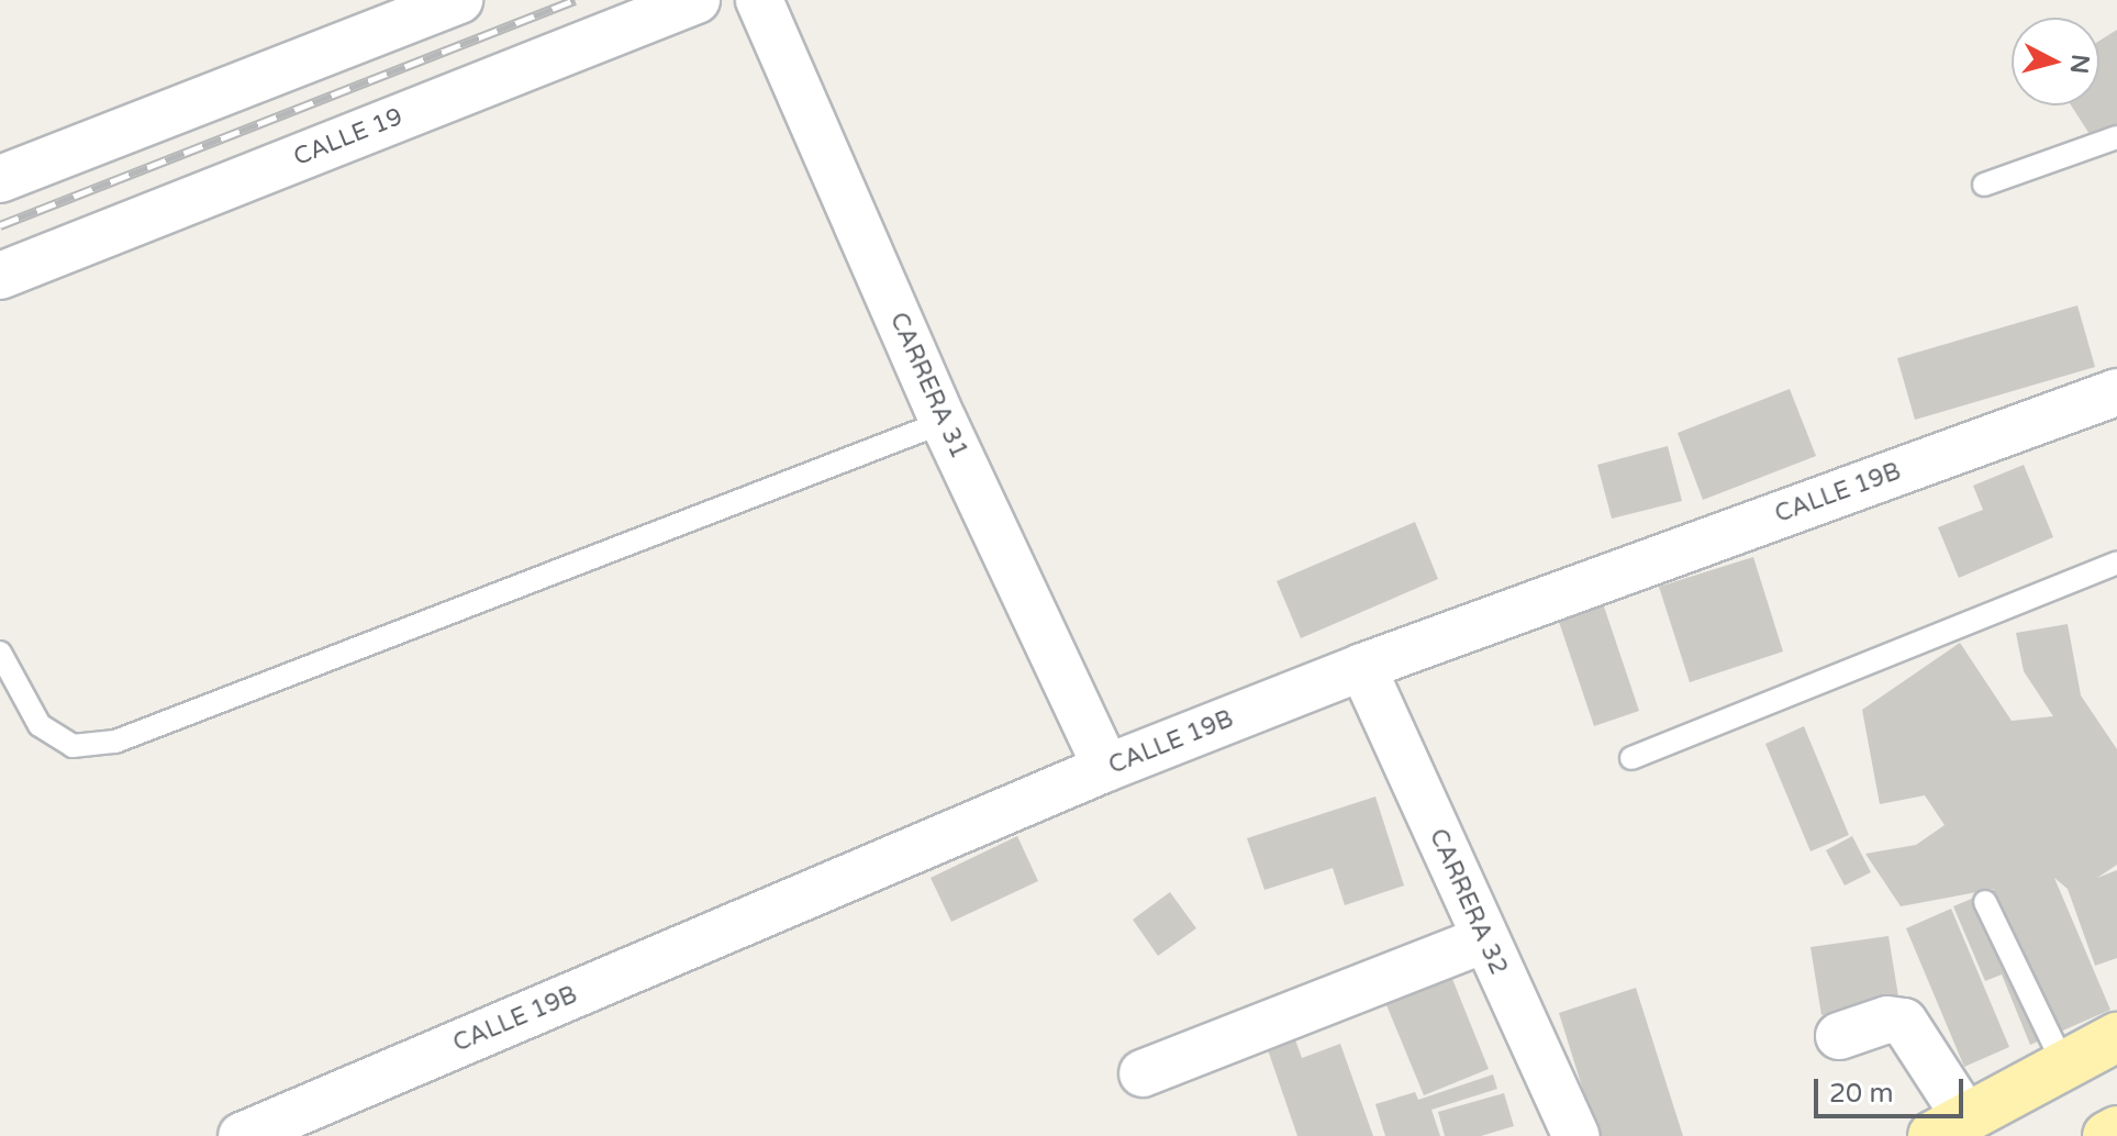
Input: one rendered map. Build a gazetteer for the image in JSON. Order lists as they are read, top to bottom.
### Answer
{
  "streets": {
    "street": [
      "CALLE 19",
      "CARRERA 31",
      "CALLE 19B",
      "CARRERA 32"
    ]
  },
  "crossings": [
    ["CARRERA 31", "CALLE 19B"],
    ["CALLE 19B", "CARRERA 32"]
  ],
  "scale_bar": "20 m",
  "north": "right"
}
